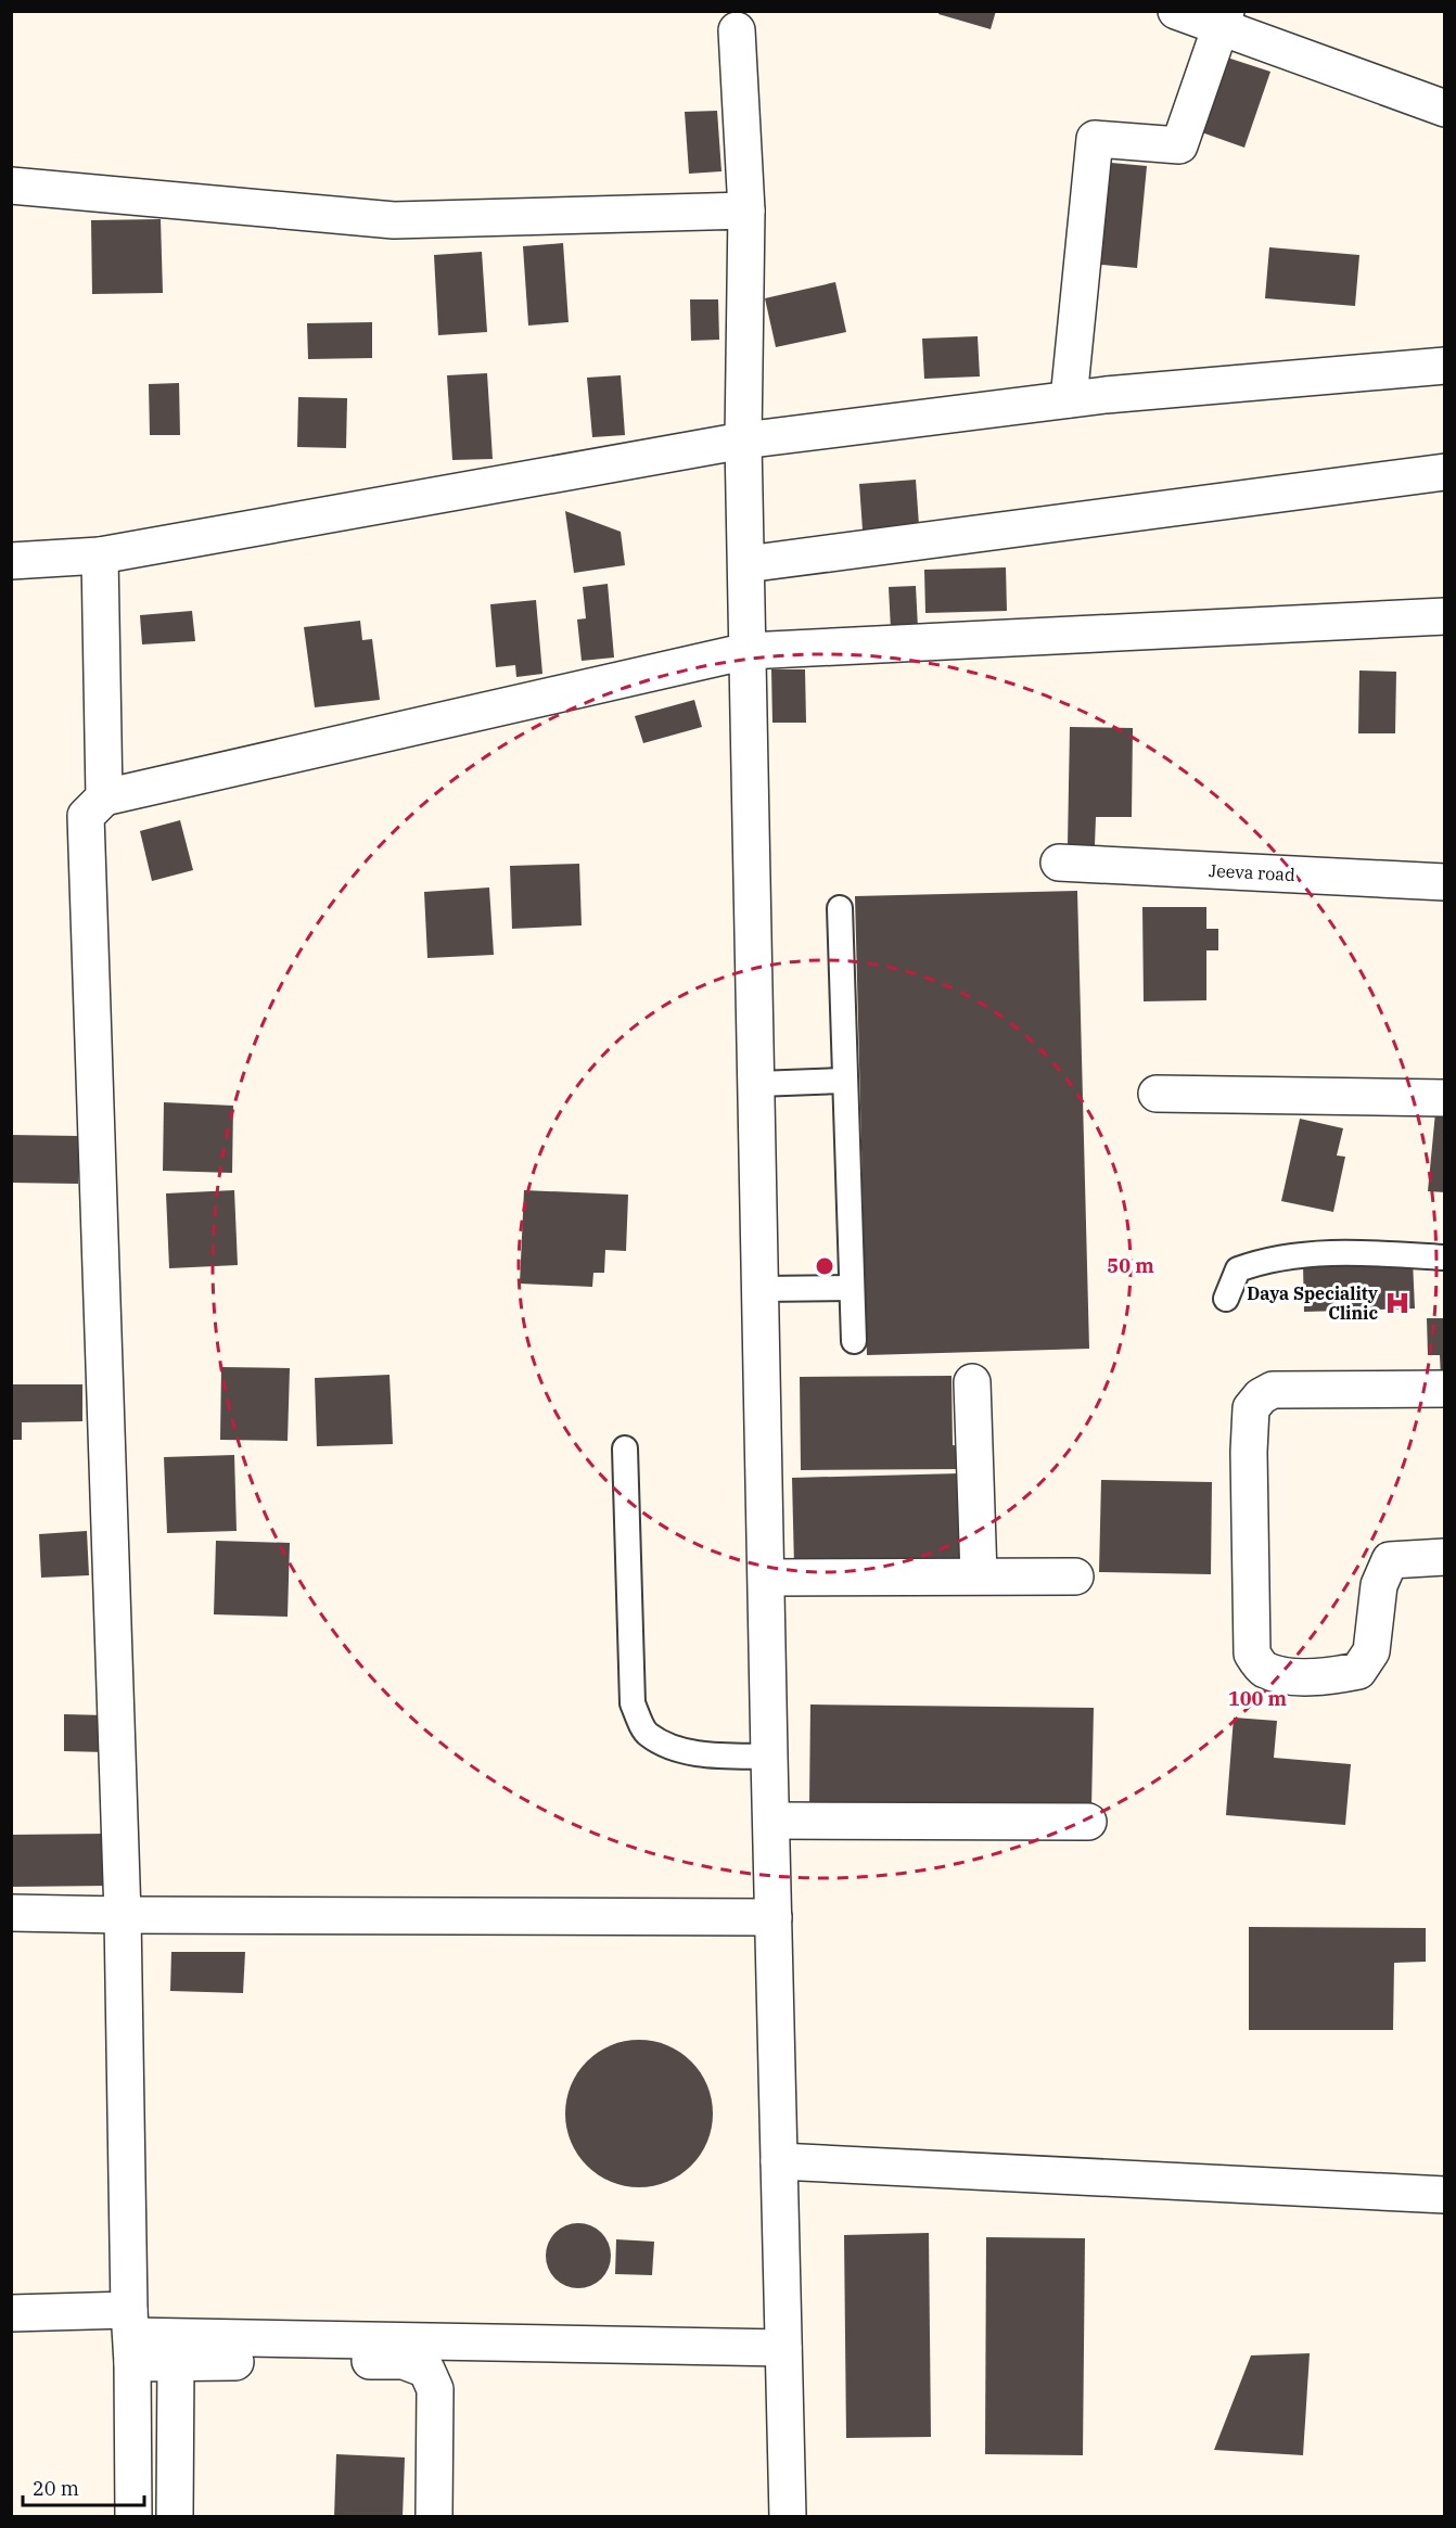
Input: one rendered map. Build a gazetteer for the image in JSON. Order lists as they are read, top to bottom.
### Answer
{
  "streets": {
    "street": ["Jeeva road"]
  },
  "places": {
    "hospital": ["Daya Speciality Clinic"]
  },
  "scale_bar": "20 m",
  "rings": ["50 m", "100 m"]
}
